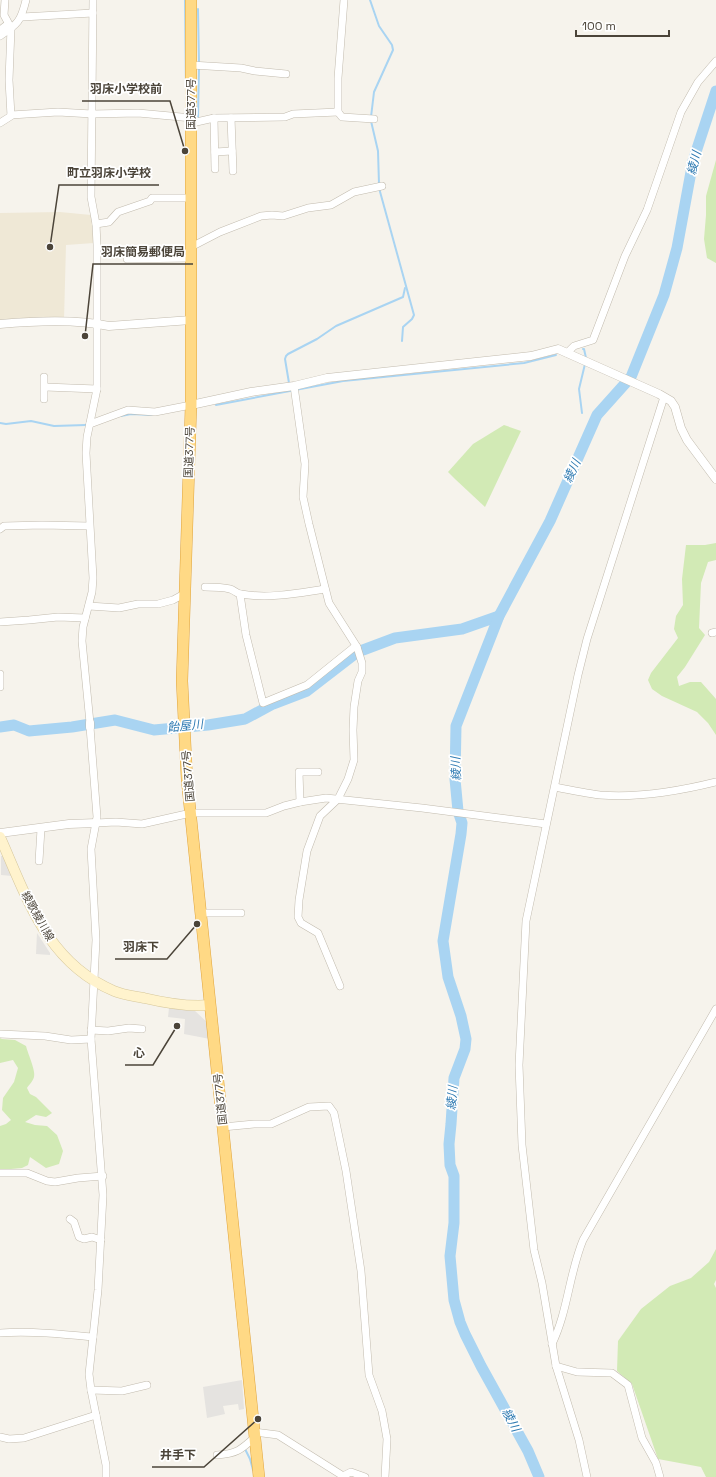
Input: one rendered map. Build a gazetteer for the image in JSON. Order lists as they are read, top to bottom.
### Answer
{
  "streets": {
    "highway": ["国道377号"],
    "main road": ["綾歌綾川線"]
  },
  "crossings": [
    ["国道377号", "綾歌綾川線"]
  ],
  "water": ["綾川", "飴屋川"],
  "places": [
    "羽床小学校前",
    "町立羽床小学校",
    "羽床簡易郵便局",
    "羽床下",
    "心",
    "井手下"
  ],
  "scale_bar": "100 m"
}
